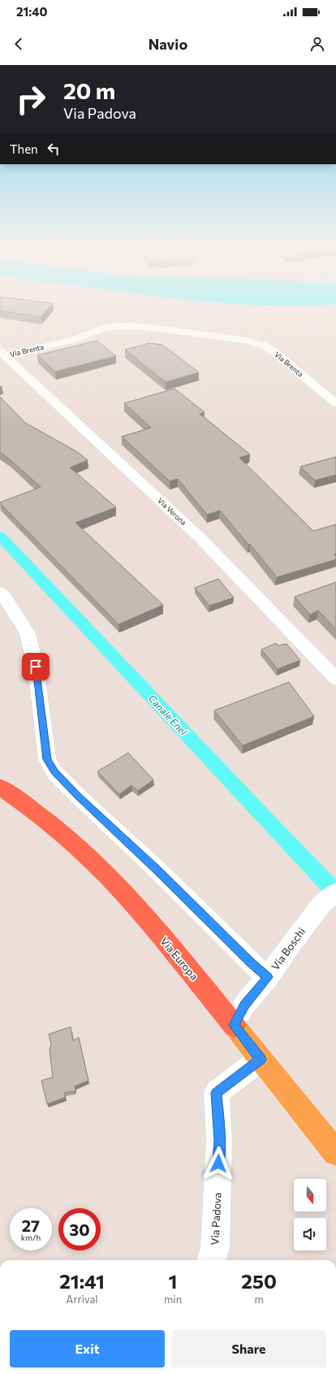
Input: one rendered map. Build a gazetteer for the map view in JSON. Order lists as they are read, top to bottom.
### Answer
{
  "streets": {
    "highway": ["Via Europa"],
    "street": [
      "Via Brenta",
      "Via Verona",
      "Via Boschi",
      "Via Padova"
    ]
  },
  "crossings": [
    ["Via Brenta", "Via Verona"],
    ["Via Boschi", "Via Europa"],
    ["Via Europa", "Via Padova"]
  ],
  "water": ["Canale Enel"],
  "north": "bottom",
  "page": {
    "status": "21:40",
    "header": "Navio",
    "turn": ["20 m", "Via Padova"],
    "then": "Then",
    "speed": "27 km/h",
    "limit": "30",
    "eta": [
      "21:41",
      "Arrival",
      "1",
      "min",
      "250",
      "m"
    ],
    "buttons": ["Exit", "Share"]
  }
}
